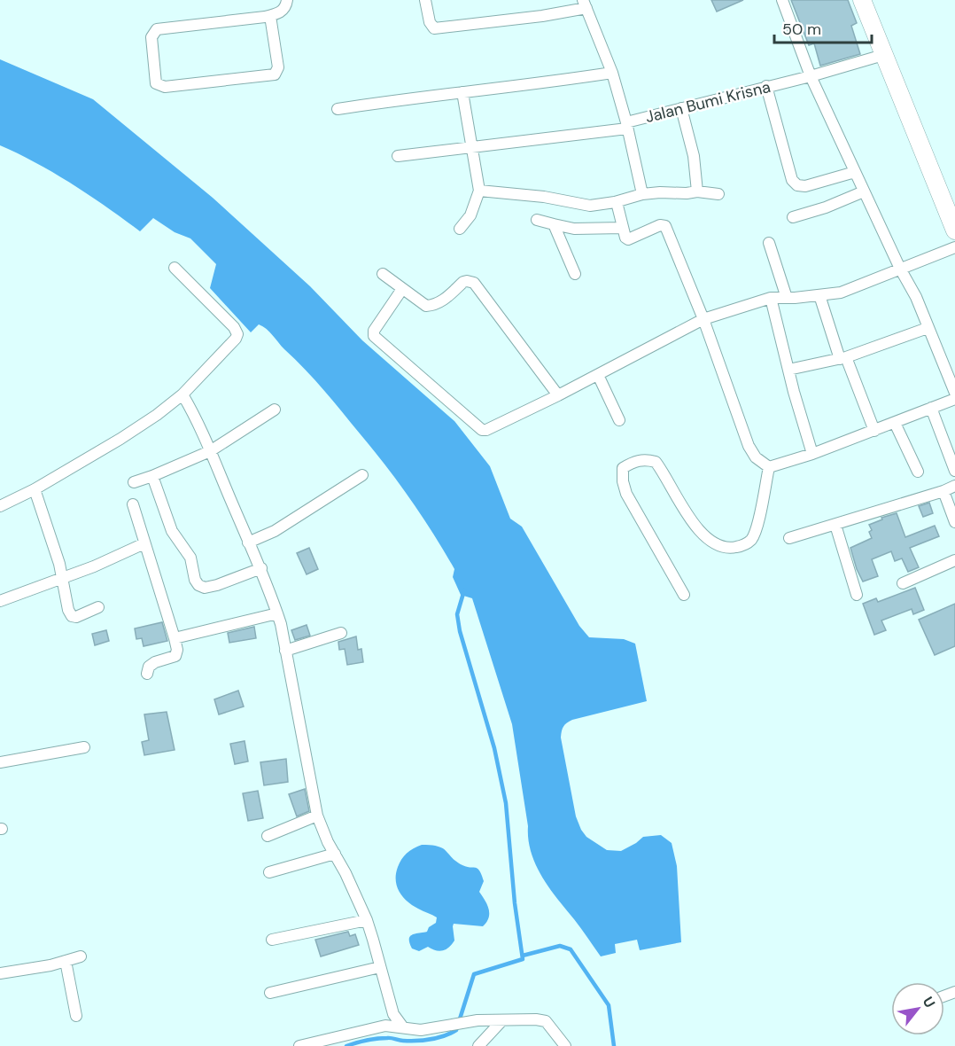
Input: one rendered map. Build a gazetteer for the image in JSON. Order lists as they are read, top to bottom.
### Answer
{
  "streets": {
    "street": ["Jalan Bumi Krisna"]
  },
  "scale_bar": "50 m",
  "north": "top right"
}
